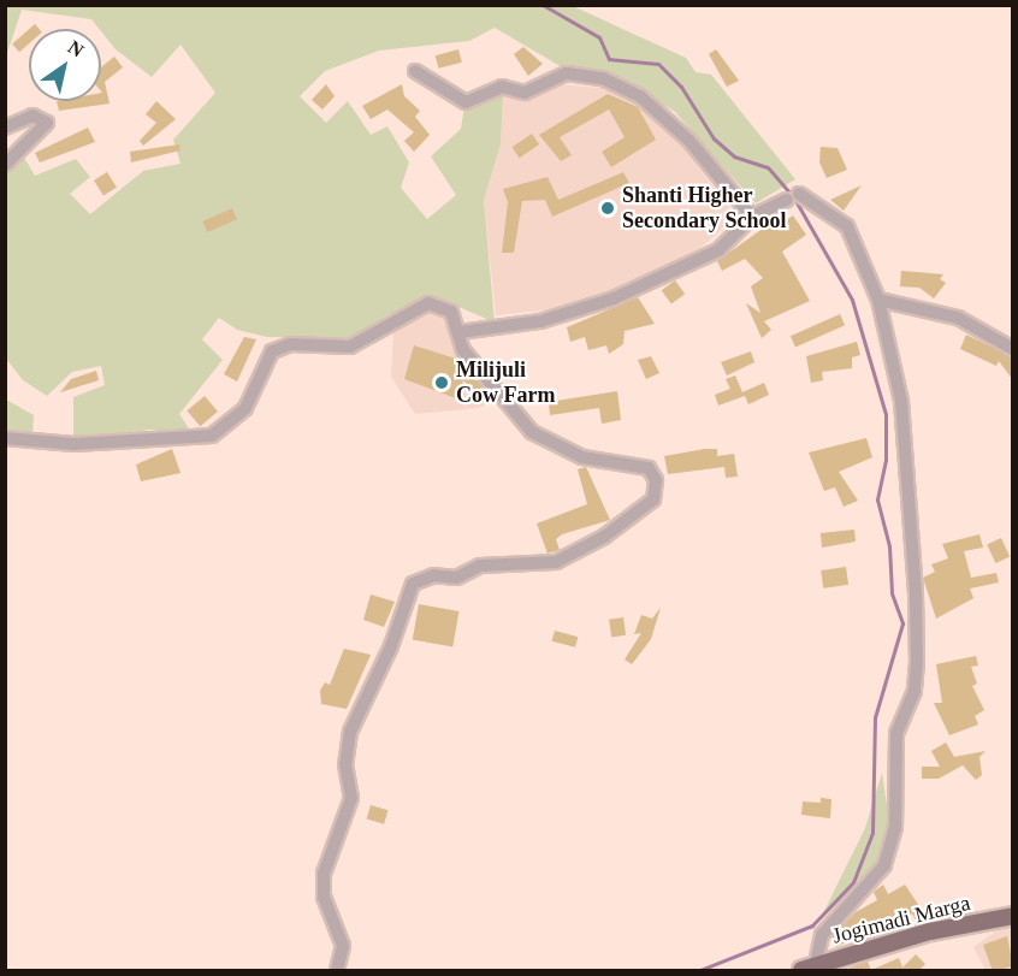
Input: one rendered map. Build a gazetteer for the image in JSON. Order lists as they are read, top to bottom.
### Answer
{
  "streets": {
    "main road": ["Jogimadi Marga"]
  },
  "places": ["Shanti Higher Secondary School", "Milijuli Cow Farm"],
  "north": "top right"
}
